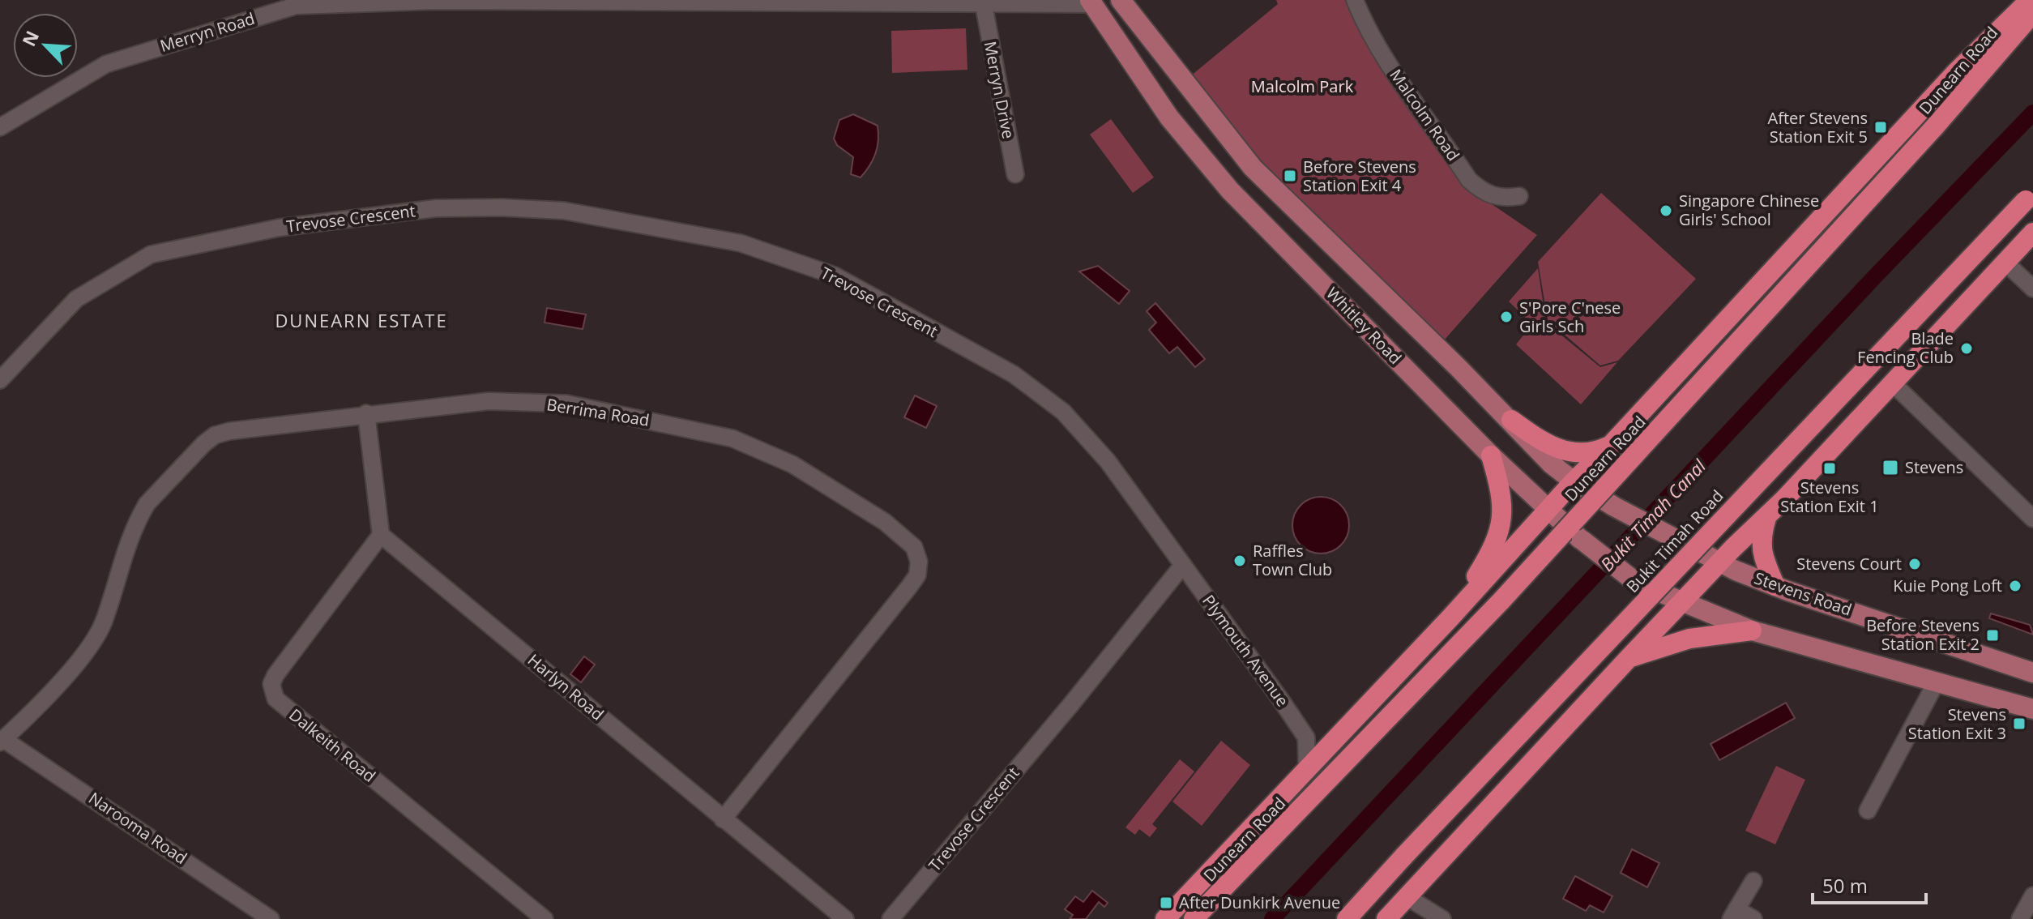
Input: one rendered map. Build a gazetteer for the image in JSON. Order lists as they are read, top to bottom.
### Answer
{
  "streets": {
    "highway": ["Dunearn Road", "Bukit Timah Road"],
    "main road": ["Whitley Road", "Stevens Road"],
    "street": [
      "Merryn Road",
      "Merryn Drive",
      "Malcolm Road",
      "Trevose Crescent",
      "Berrima Road",
      "Plymouth Avenue",
      "Harlyn Road",
      "Dalkeith Road",
      "Narooma Road"
    ]
  },
  "crossings": [
    ["Merryn Road", "Merryn Drive"],
    ["Merryn Road", "Whitley Road"],
    ["Trevose Crescent", "Plymouth Avenue"],
    ["Berrima Road", "Harlyn Road"],
    ["Berrima Road", "Narooma Road"],
    ["Harlyn Road", "Dalkeith Road"]
  ],
  "districts": ["DUNEARN ESTATE"],
  "water": ["Bukit Timah Canal"],
  "parks": ["Malcolm Park"],
  "places": {
    "transit": [
      "After Stevens Station Exit 5",
      "Before Stevens Station Exit 4",
      "Stevens",
      "Stevens Station Exit 1",
      "Before Stevens Station Exit 2",
      "Stevens Station Exit 3",
      "After Dunkirk Avenue"
    ],
    "other": [
      "Singapore Chinese Girls' School",
      "S'Pore C'nese Girls Sch",
      "Blade Fencing Club",
      "Raffles Town Club",
      "Stevens Court",
      "Kuie Pong Loft"
    ]
  },
  "scale_bar": "50 m",
  "north": "top left"
}
